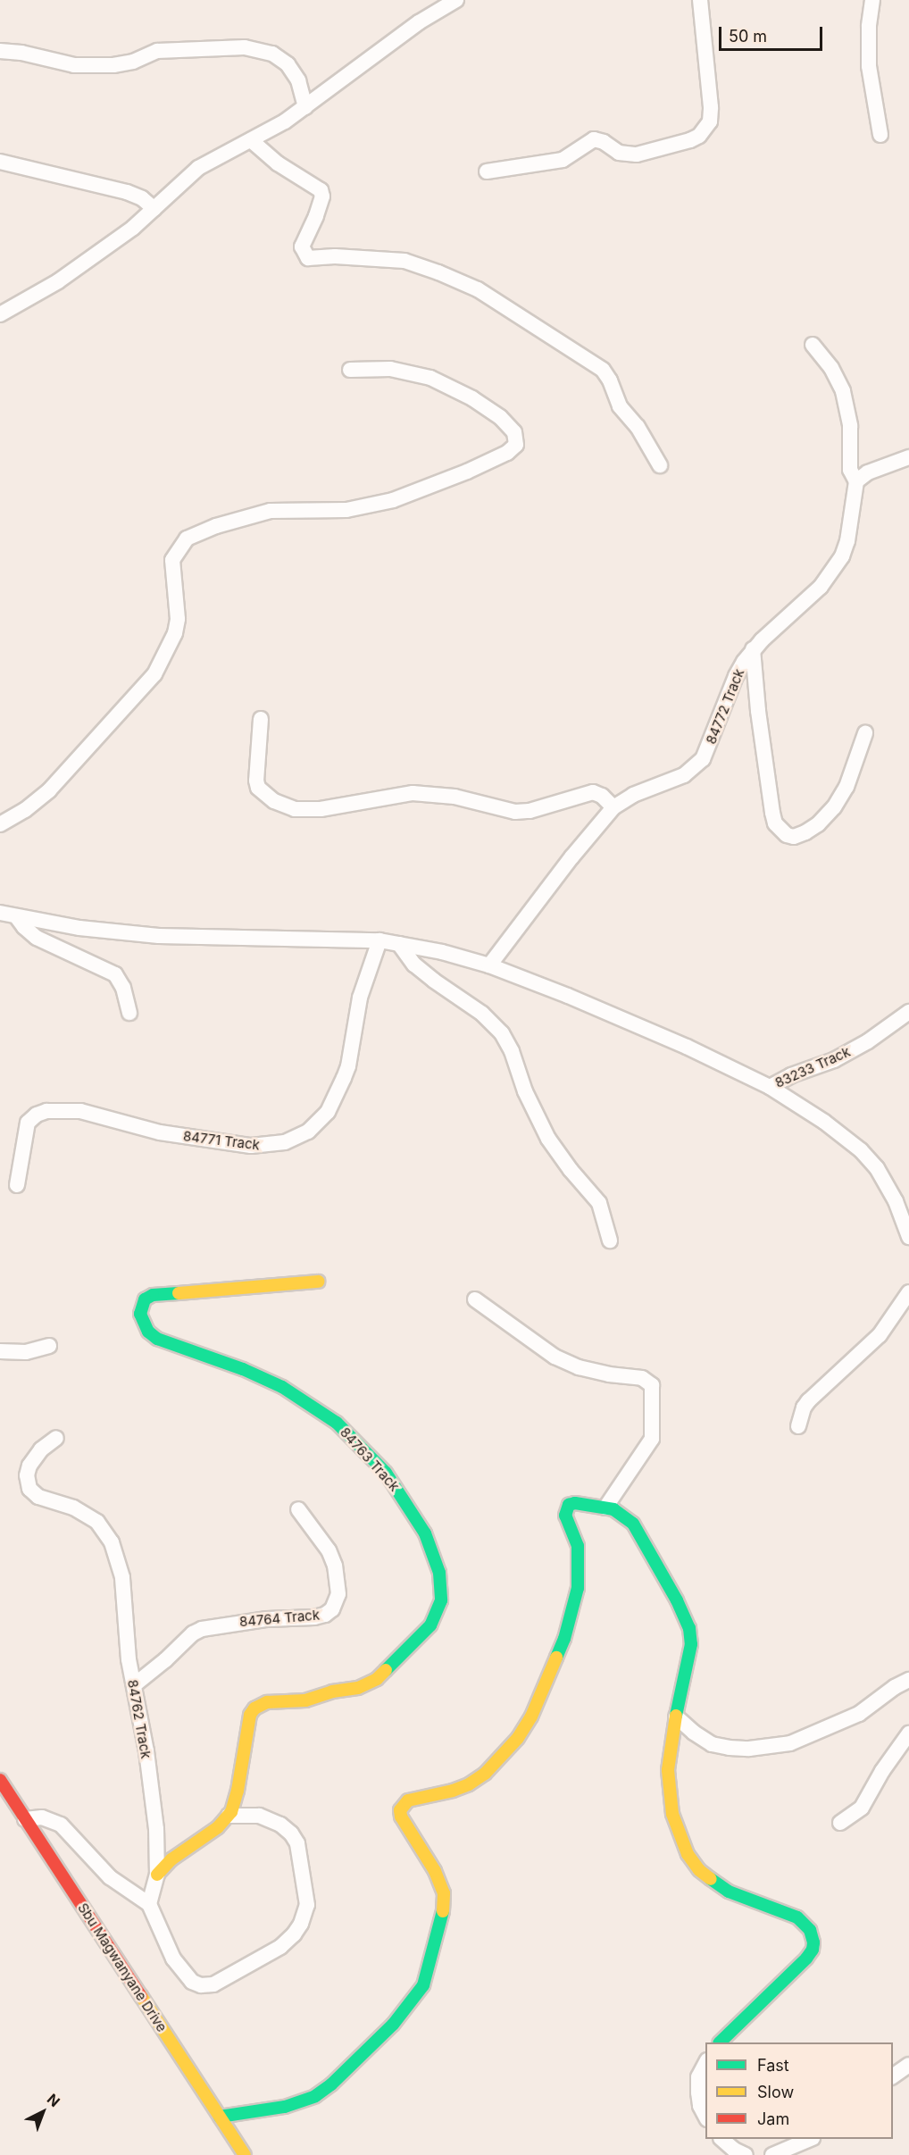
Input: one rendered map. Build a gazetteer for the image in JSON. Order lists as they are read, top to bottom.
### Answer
{
  "streets": {
    "street": [
      "84772 Track",
      "83233 Track",
      "84771 Track",
      "84763 Track",
      "84764 Track",
      "84762 Track",
      "Sbu Magwanyane Drive"
    ]
  },
  "crossings": [
    ["84763 Track", "84762 Track"],
    ["84764 Track", "84762 Track"]
  ],
  "legend": ["Fast", "Slow", "Jam"],
  "scale_bar": "50 m",
  "north": "top right"
}
